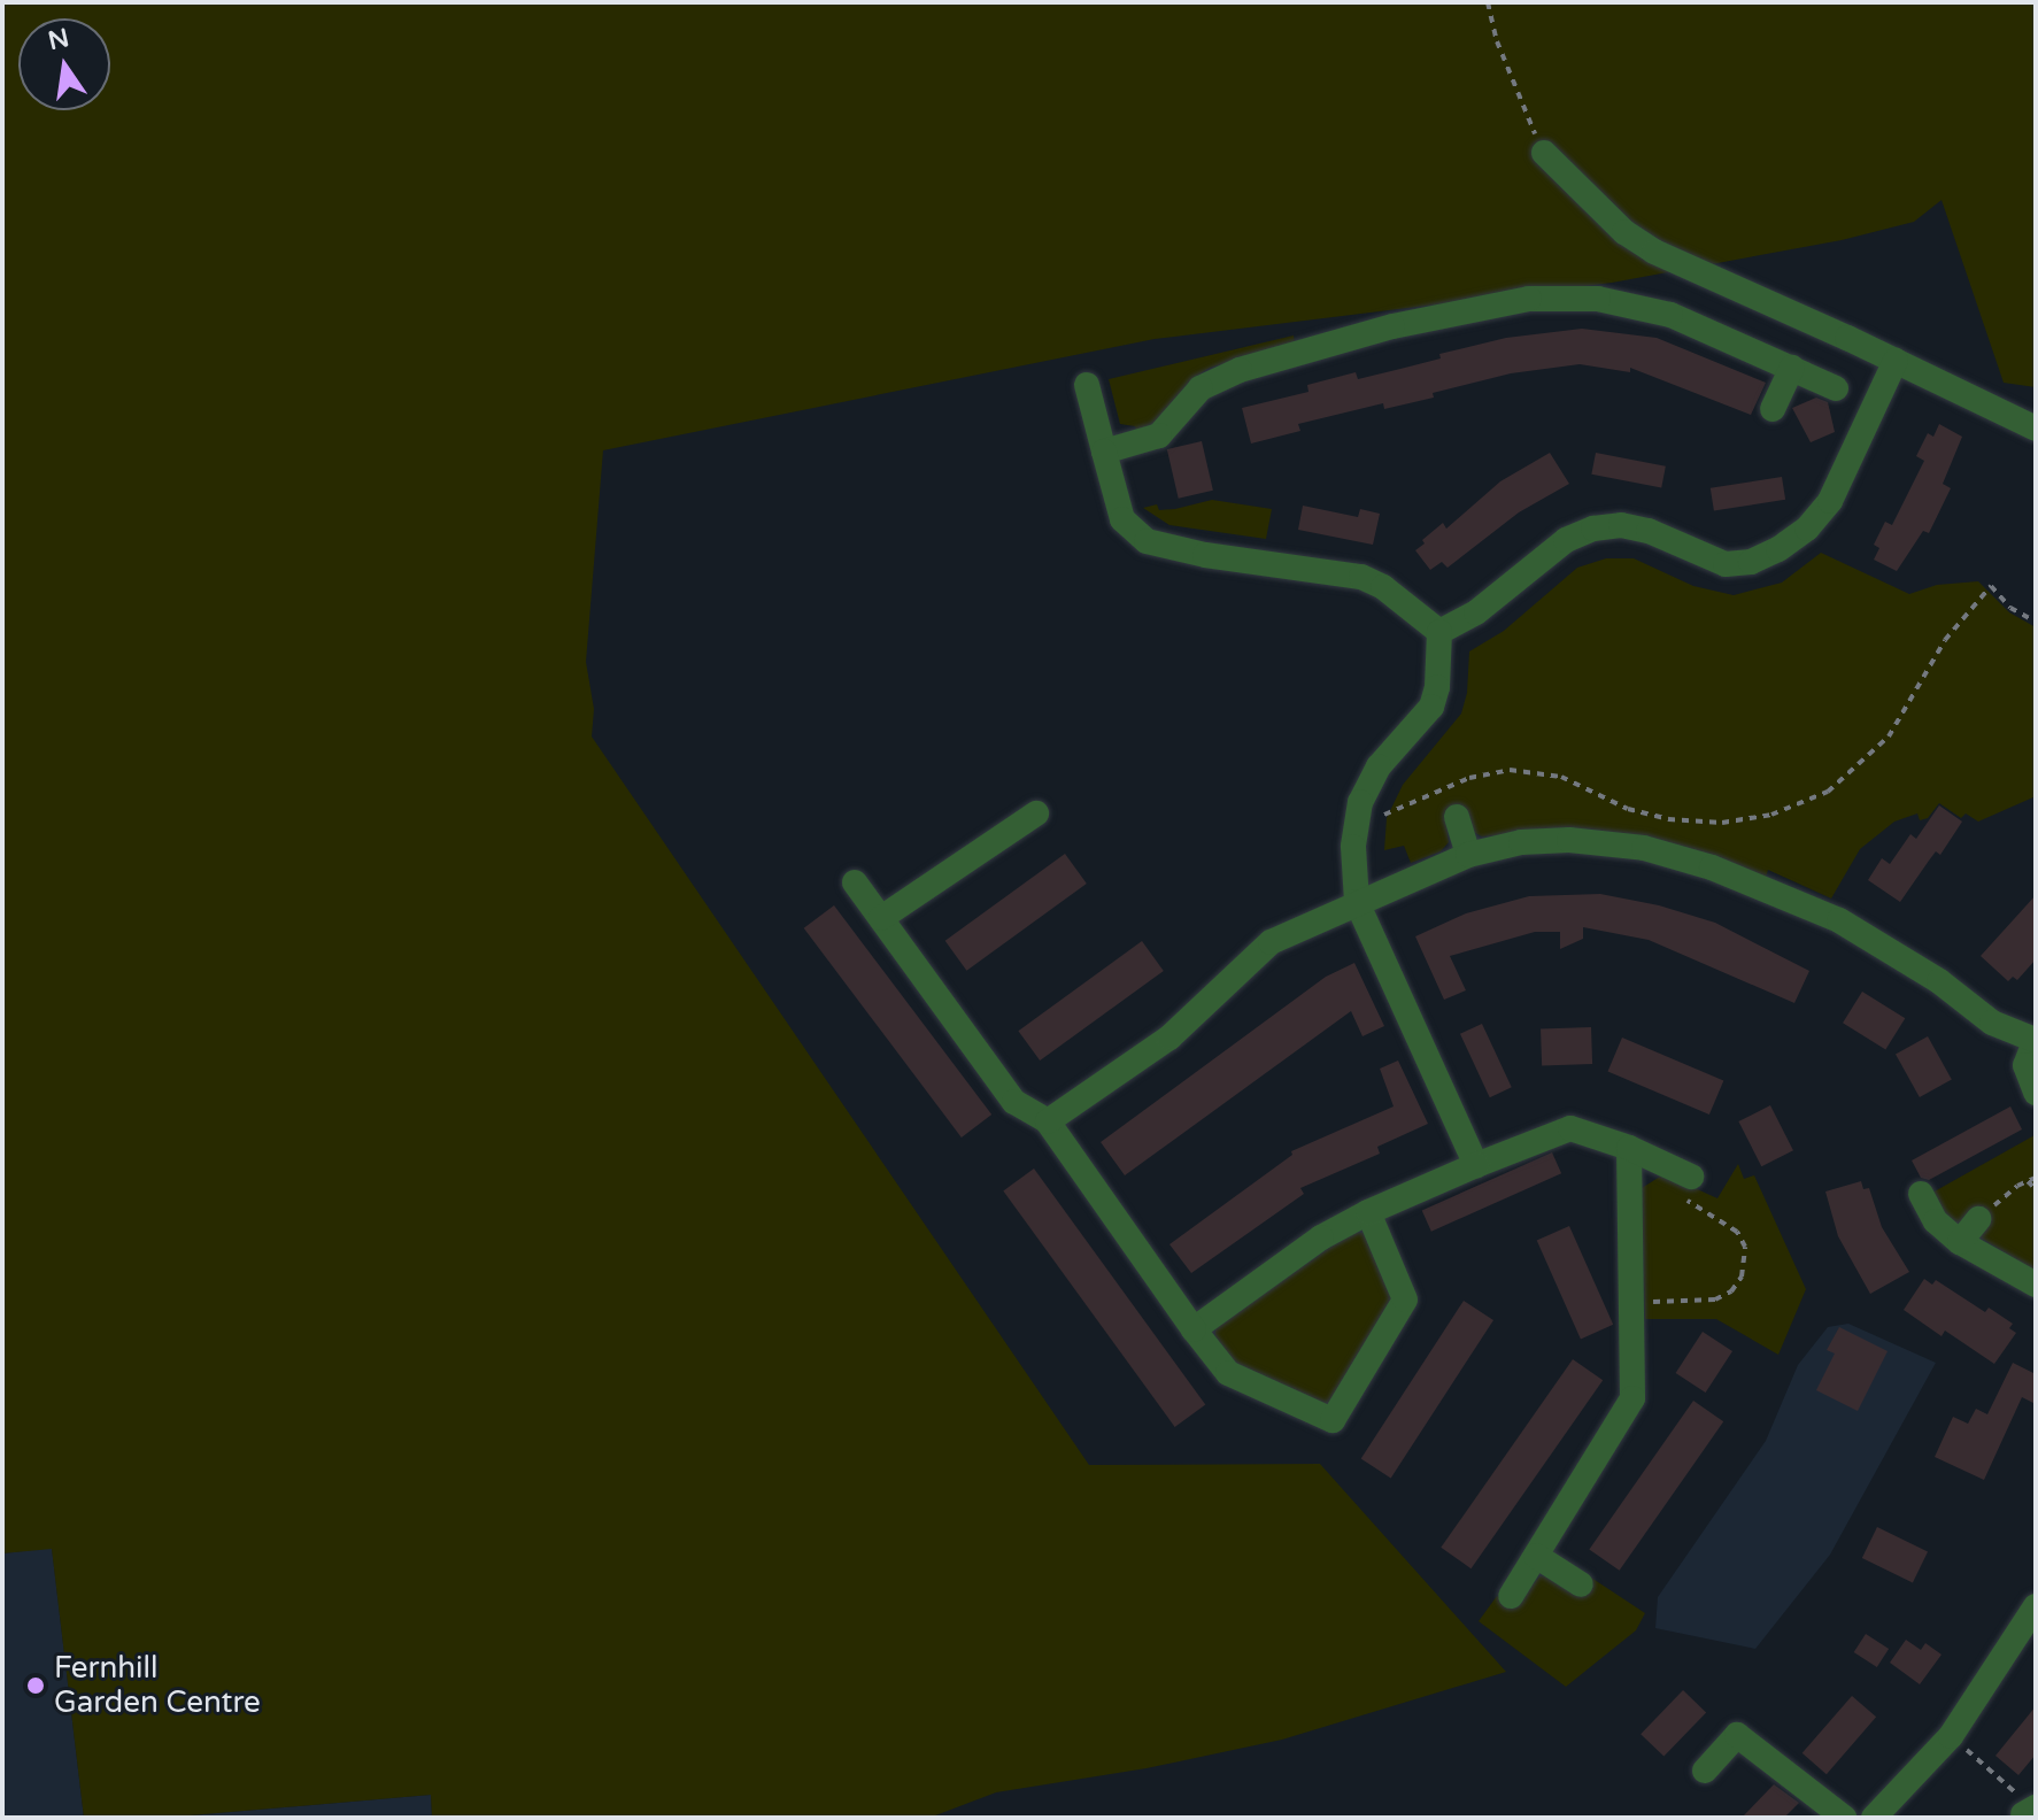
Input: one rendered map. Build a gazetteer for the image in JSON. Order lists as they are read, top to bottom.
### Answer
{
  "places": ["Fernhill Garden Centre"],
  "north": "top"
}
